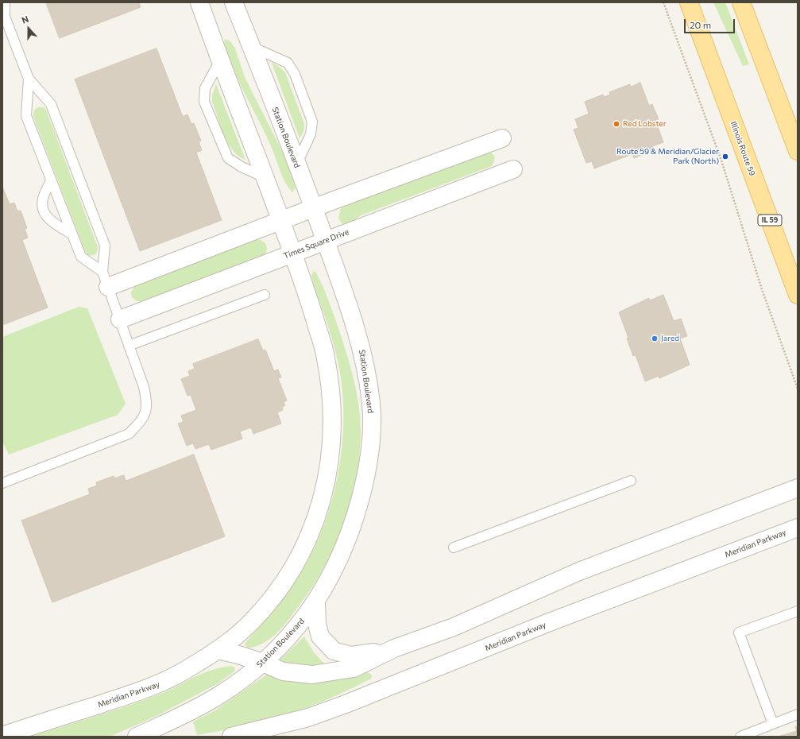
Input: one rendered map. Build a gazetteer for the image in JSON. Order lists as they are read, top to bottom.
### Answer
{
  "streets": {
    "main road": ["Illinois Route 59", "IL 59"],
    "street": ["Station Boulevard", "Times Square Drive", "Meridian Parkway"]
  },
  "crossings": [
    ["Station Boulevard", "Times Square Drive"]
  ],
  "places": ["Red Lobster", "Route 59 & Meridian/Glacier Park (North)", "Jared"],
  "scale_bar": "20 m",
  "north": "top"
}
